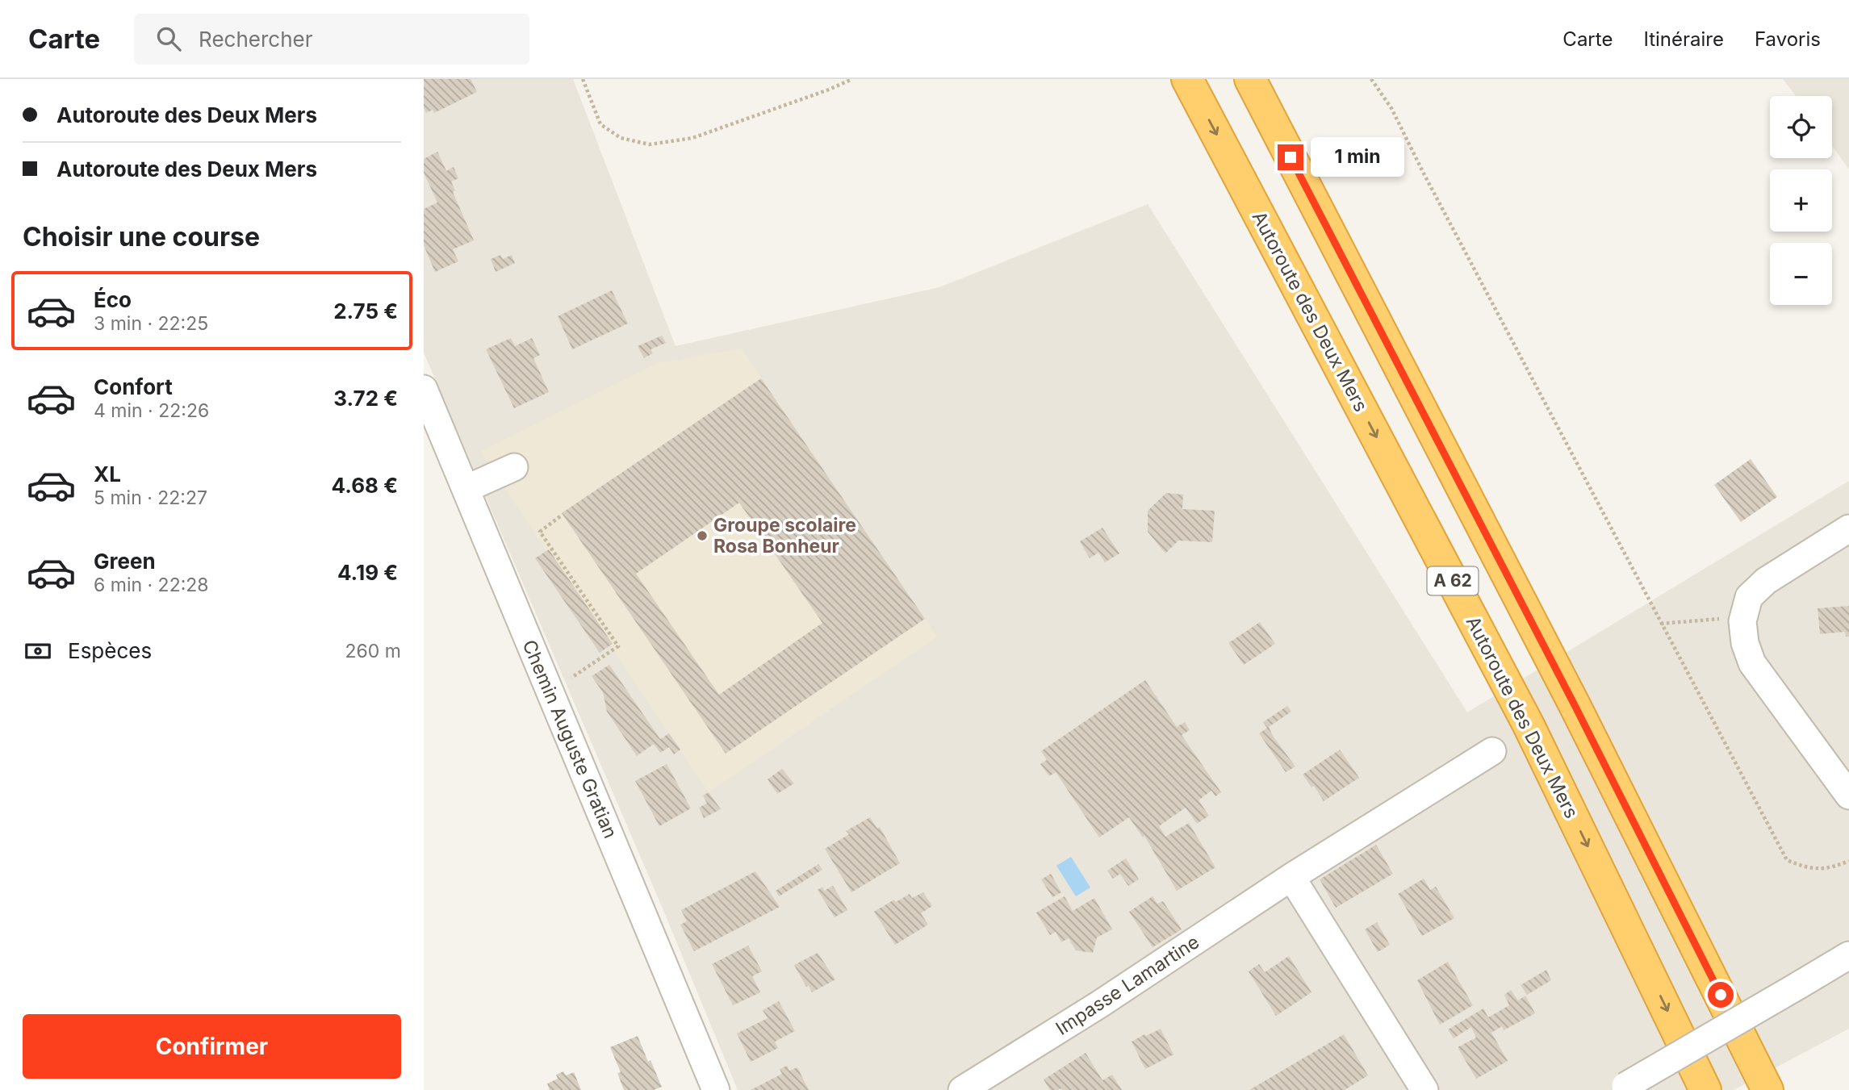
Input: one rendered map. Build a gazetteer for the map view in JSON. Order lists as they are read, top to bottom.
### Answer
{
  "streets": {
    "highway": ["Autoroute des Deux Mers", "A 62"],
    "street": ["Chemin Auguste Gratian", "Impasse Lamartine"]
  },
  "places": ["Groupe scolaire Rosa Bonheur"],
  "page": {
    "header": "Carte",
    "search": "Rechercher",
    "nav": ["Carte", "Itinéraire", "Favoris"],
    "banner": ["Autoroute des Deux Mers", "Autoroute des Deux Mers"],
    "map_buttons": ["+", "−"],
    "bubble": "1 min",
    "heading": "Choisir une course",
    "list": [
      {
        "name": "Éco",
        "note": "3 min · 22:25",
        "value": "2.75 €"
      },
      {
        "name": "Confort",
        "note": "4 min · 22:26",
        "value": "3.72 €"
      },
      {
        "name": "XL",
        "note": "5 min · 22:27",
        "value": "4.68 €"
      },
      {
        "name": "Green",
        "note": "6 min · 22:28",
        "value": "4.19 €"
      }
    ],
    "pay": ["Espèces", "260 m"],
    "buttons": "Confirmer"
  }
}
